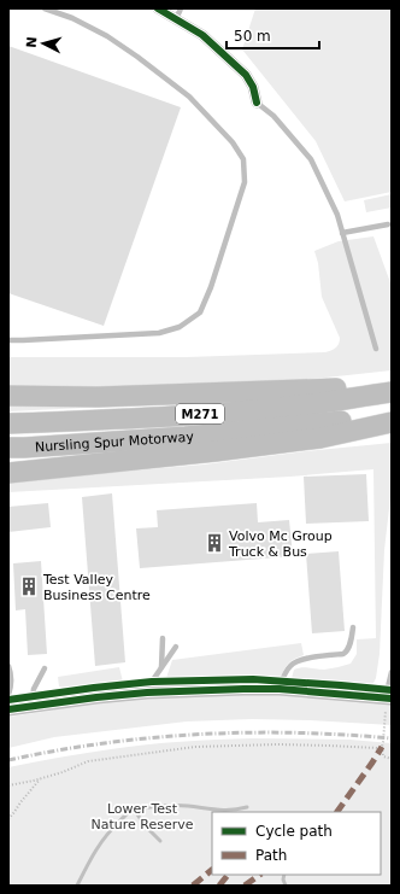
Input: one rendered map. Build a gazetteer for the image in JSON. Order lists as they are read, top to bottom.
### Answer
{
  "streets": {
    "highway": ["M271", "Nursling Spur Motorway"]
  },
  "parks": ["Lower Test Nature Reserve"],
  "places": {
    "building": ["Volvo Mc Group Truck & Bus", "Test Valley Business Centre"]
  },
  "legend": ["Cycle path", "Path"],
  "scale_bar": "50 m",
  "north": "left"
}
